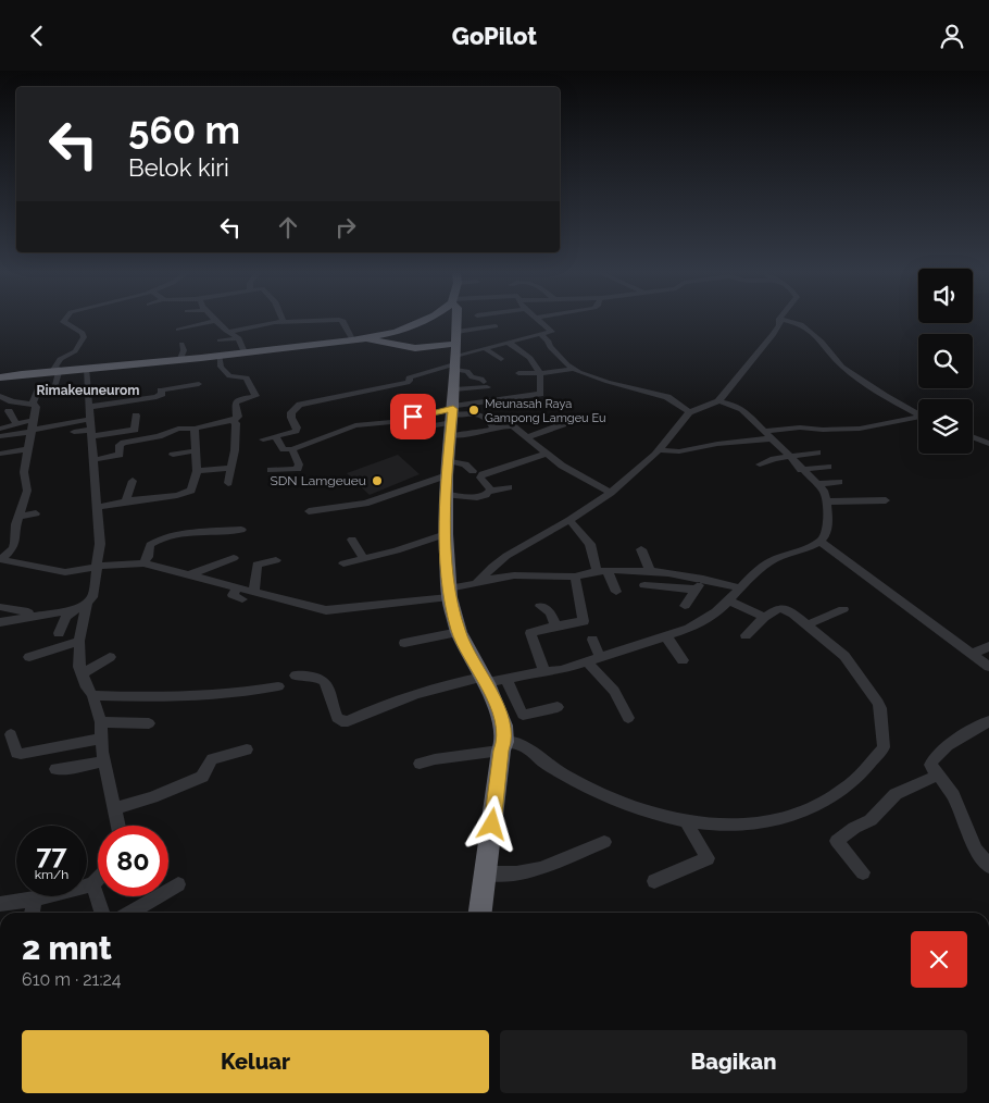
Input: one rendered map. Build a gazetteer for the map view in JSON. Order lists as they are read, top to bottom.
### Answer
{
  "districts": ["Rimakeuneurom"],
  "places": ["Meunasah Raya Gampong Lamgeu Eu", "SDN Lamgeueu"],
  "page": {
    "header": "GoPilot",
    "turn": ["560 m", "Belok kiri"],
    "speed": "77 km/h",
    "limit": "80",
    "heading": ["2 mnt", "610 m · 21:24"],
    "buttons": ["Keluar", "Bagikan"]
  }
}
